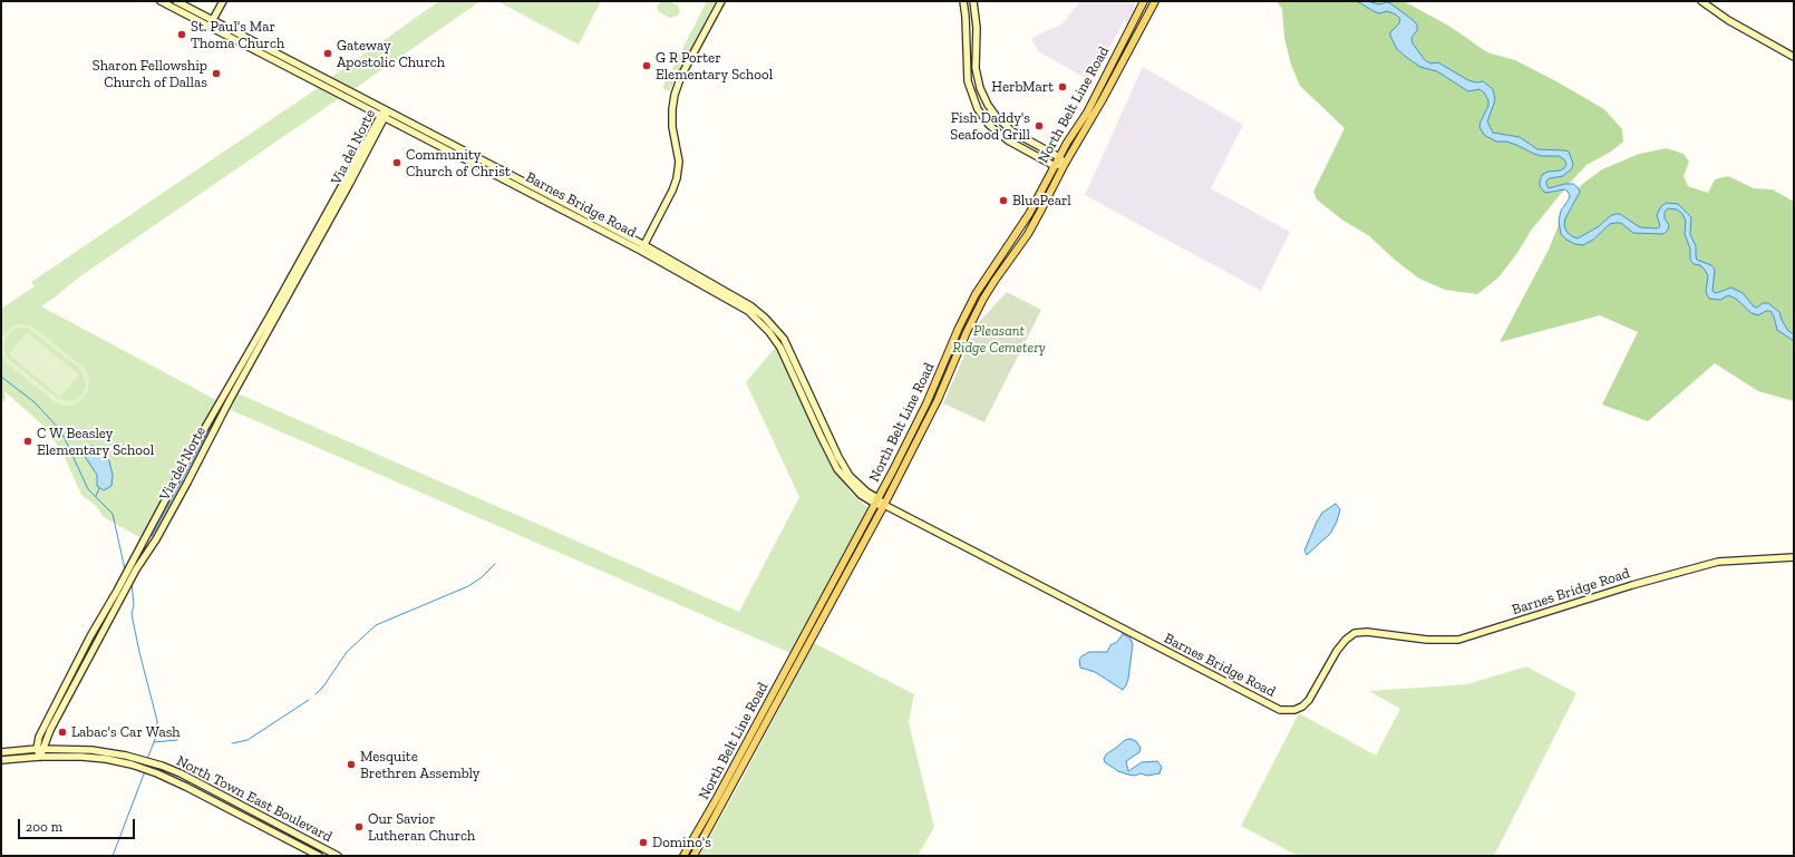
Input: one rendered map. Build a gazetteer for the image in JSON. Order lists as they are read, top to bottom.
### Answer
{
  "streets": {
    "main road": ["North Belt Line Road"],
    "street": ["Via del Norte", "Barnes Bridge Road", "North Town East Boulevard"]
  },
  "crossings": [
    ["North Belt Line Road", "Barnes Bridge Road"],
    ["Via del Norte", "Barnes Bridge Road"],
    ["Via del Norte", "North Town East Boulevard"]
  ],
  "parks": ["Pleasant Ridge Cemetery"],
  "places": [
    "St. Paul's Mar Thoma Church",
    "Gateway Apostolic Church",
    "G R Porter Elementary School",
    "Sharon Fellowship Church of Dallas",
    "HerbMart",
    "Fish Daddy's Seafood Grill",
    "Community Church of Christ",
    "BluePearl",
    "C W Beasley Elementary School",
    "Labac's Car Wash",
    "Mesquite Brethren Assembly",
    "Our Savior Lutheran Church",
    "Domino's"
  ],
  "scale_bar": "200 m"
}
